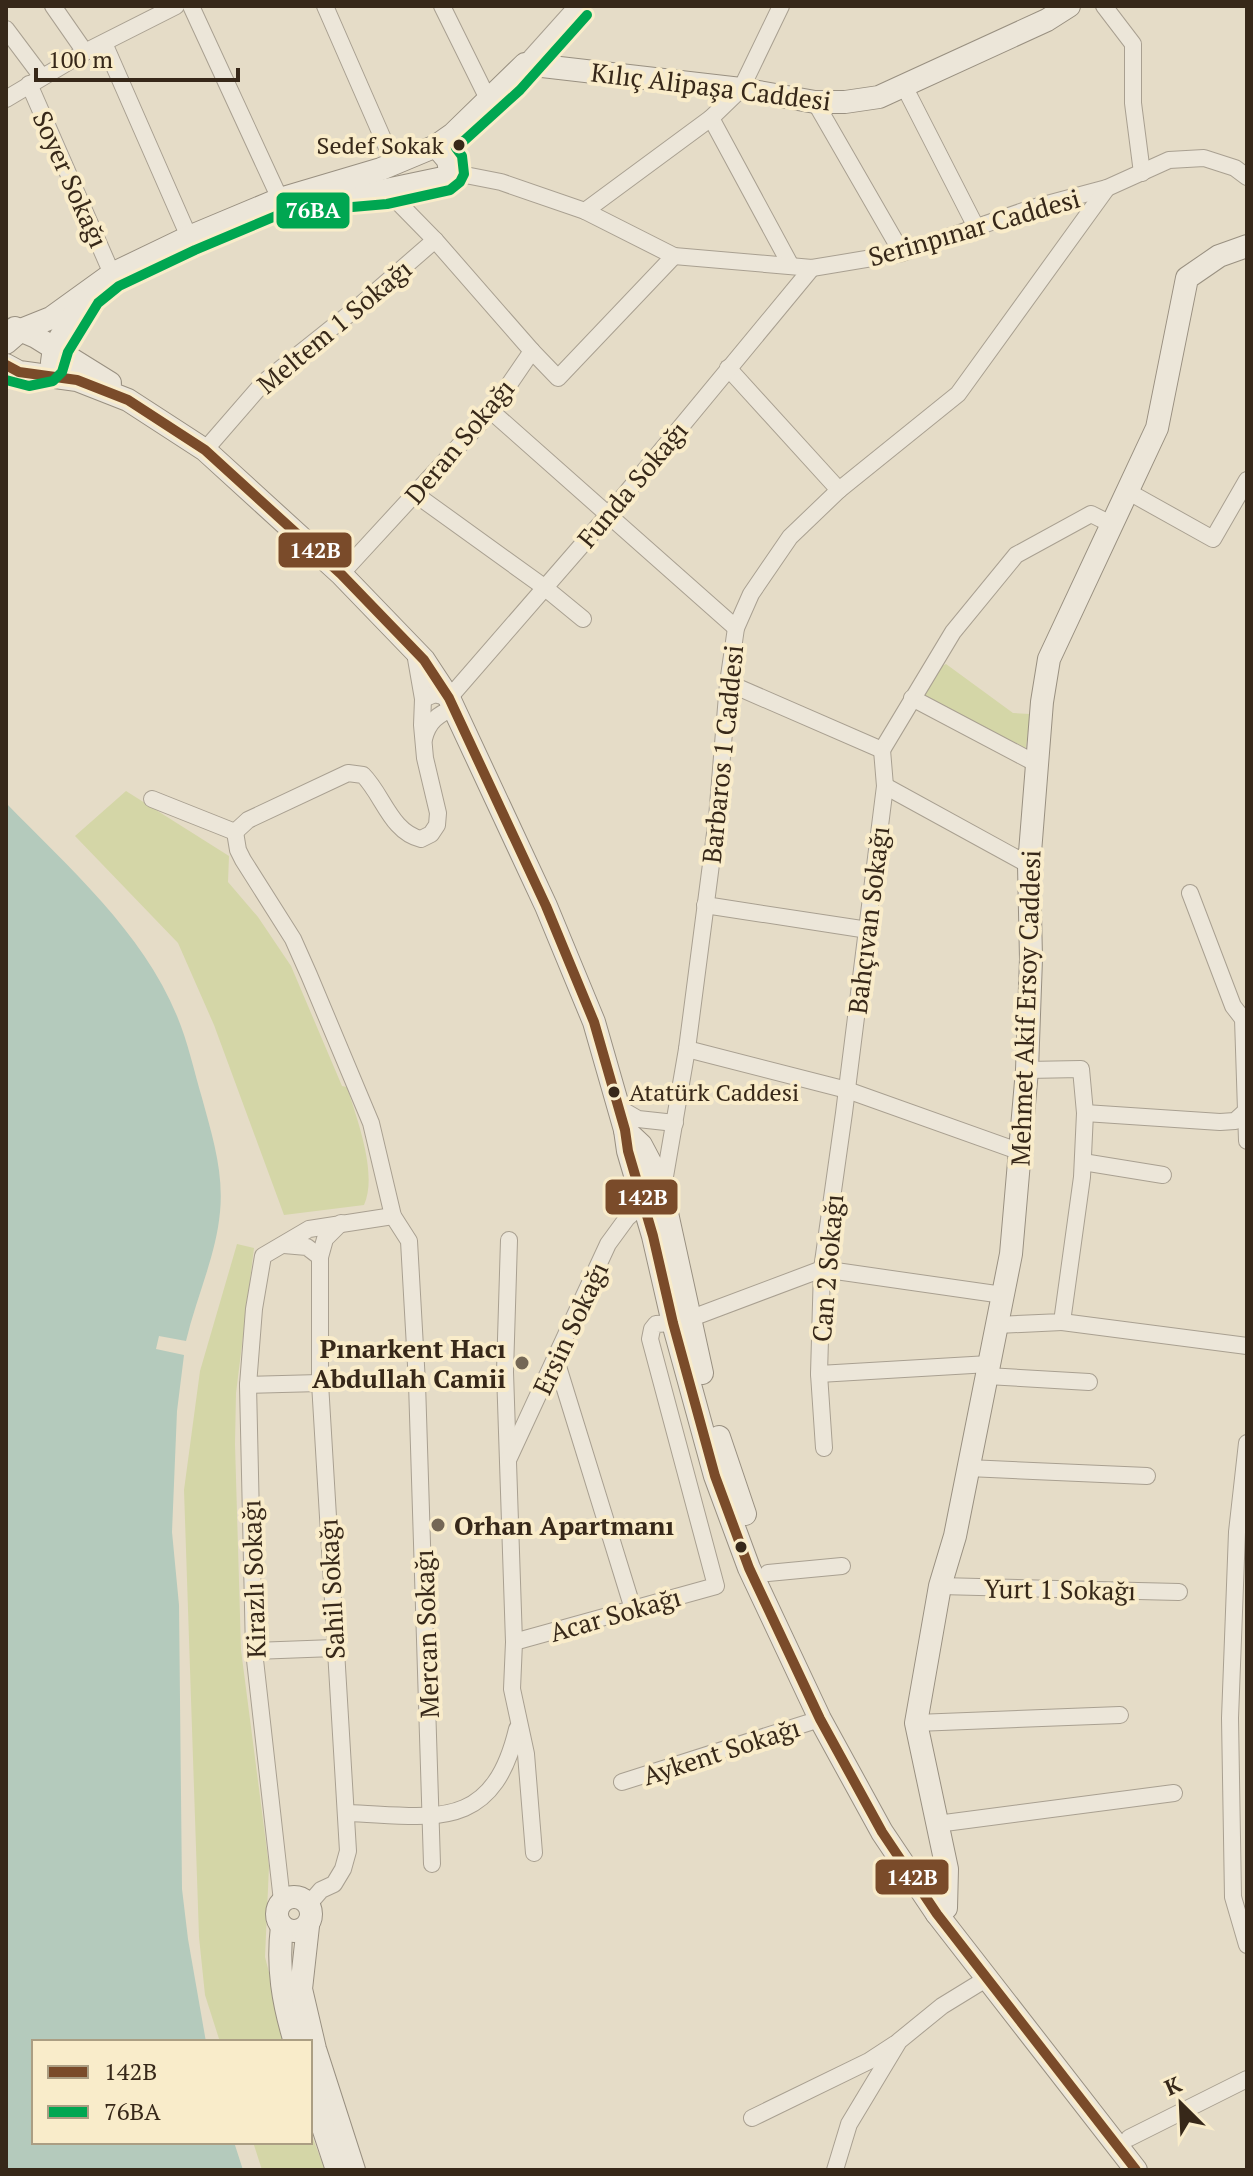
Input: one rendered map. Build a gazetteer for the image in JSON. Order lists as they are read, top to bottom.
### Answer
{
  "streets": {
    "street": [
      "Kılıç Alipaşa Caddesi",
      "Soyer Sokağı",
      "Serinpınar Caddesi",
      "Meltem 1 Sokağı",
      "Deran Sokağı",
      "Funda Sokağı",
      "Barbaros 1 Caddesi",
      "Bahçıvan Sokağı",
      "Mehmet Akif Ersoy Caddesi",
      "Can 2 Sokağı",
      "Ersin Sokağı",
      "Kirazlı Sokağı",
      "Sahil Sokağı",
      "Yurt 1 Sokağı",
      "Acar Sokağı",
      "Mercan Sokağı",
      "Aykent Sokağı"
    ]
  },
  "crossings": [
    ["Serinpınar Caddesi", "Deran Sokağı"],
    ["Serinpınar Caddesi", "Funda Sokağı"],
    ["Serinpınar Caddesi", "Barbaros 1 Caddesi"],
    ["Barbaros 1 Caddesi", "Ersin Sokağı"],
    ["Bahçıvan Sokağı", "Can 2 Sokağı"],
    ["Mehmet Akif Ersoy Caddesi", "Yurt 1 Sokağı"],
    ["Kirazlı Sokağı", "Sahil Sokağı"]
  ],
  "places": [
    "Sedef Sokak",
    "Atatürk Caddesi",
    "Pınarkent Hacı Abdullah Camii",
    "Orhan Apartmanı"
  ],
  "lines": ["transit line 76BA", "transit line 142B"],
  "legend": ["142B", "76BA"],
  "scale_bar": "100 m",
  "north": "top left"
}
